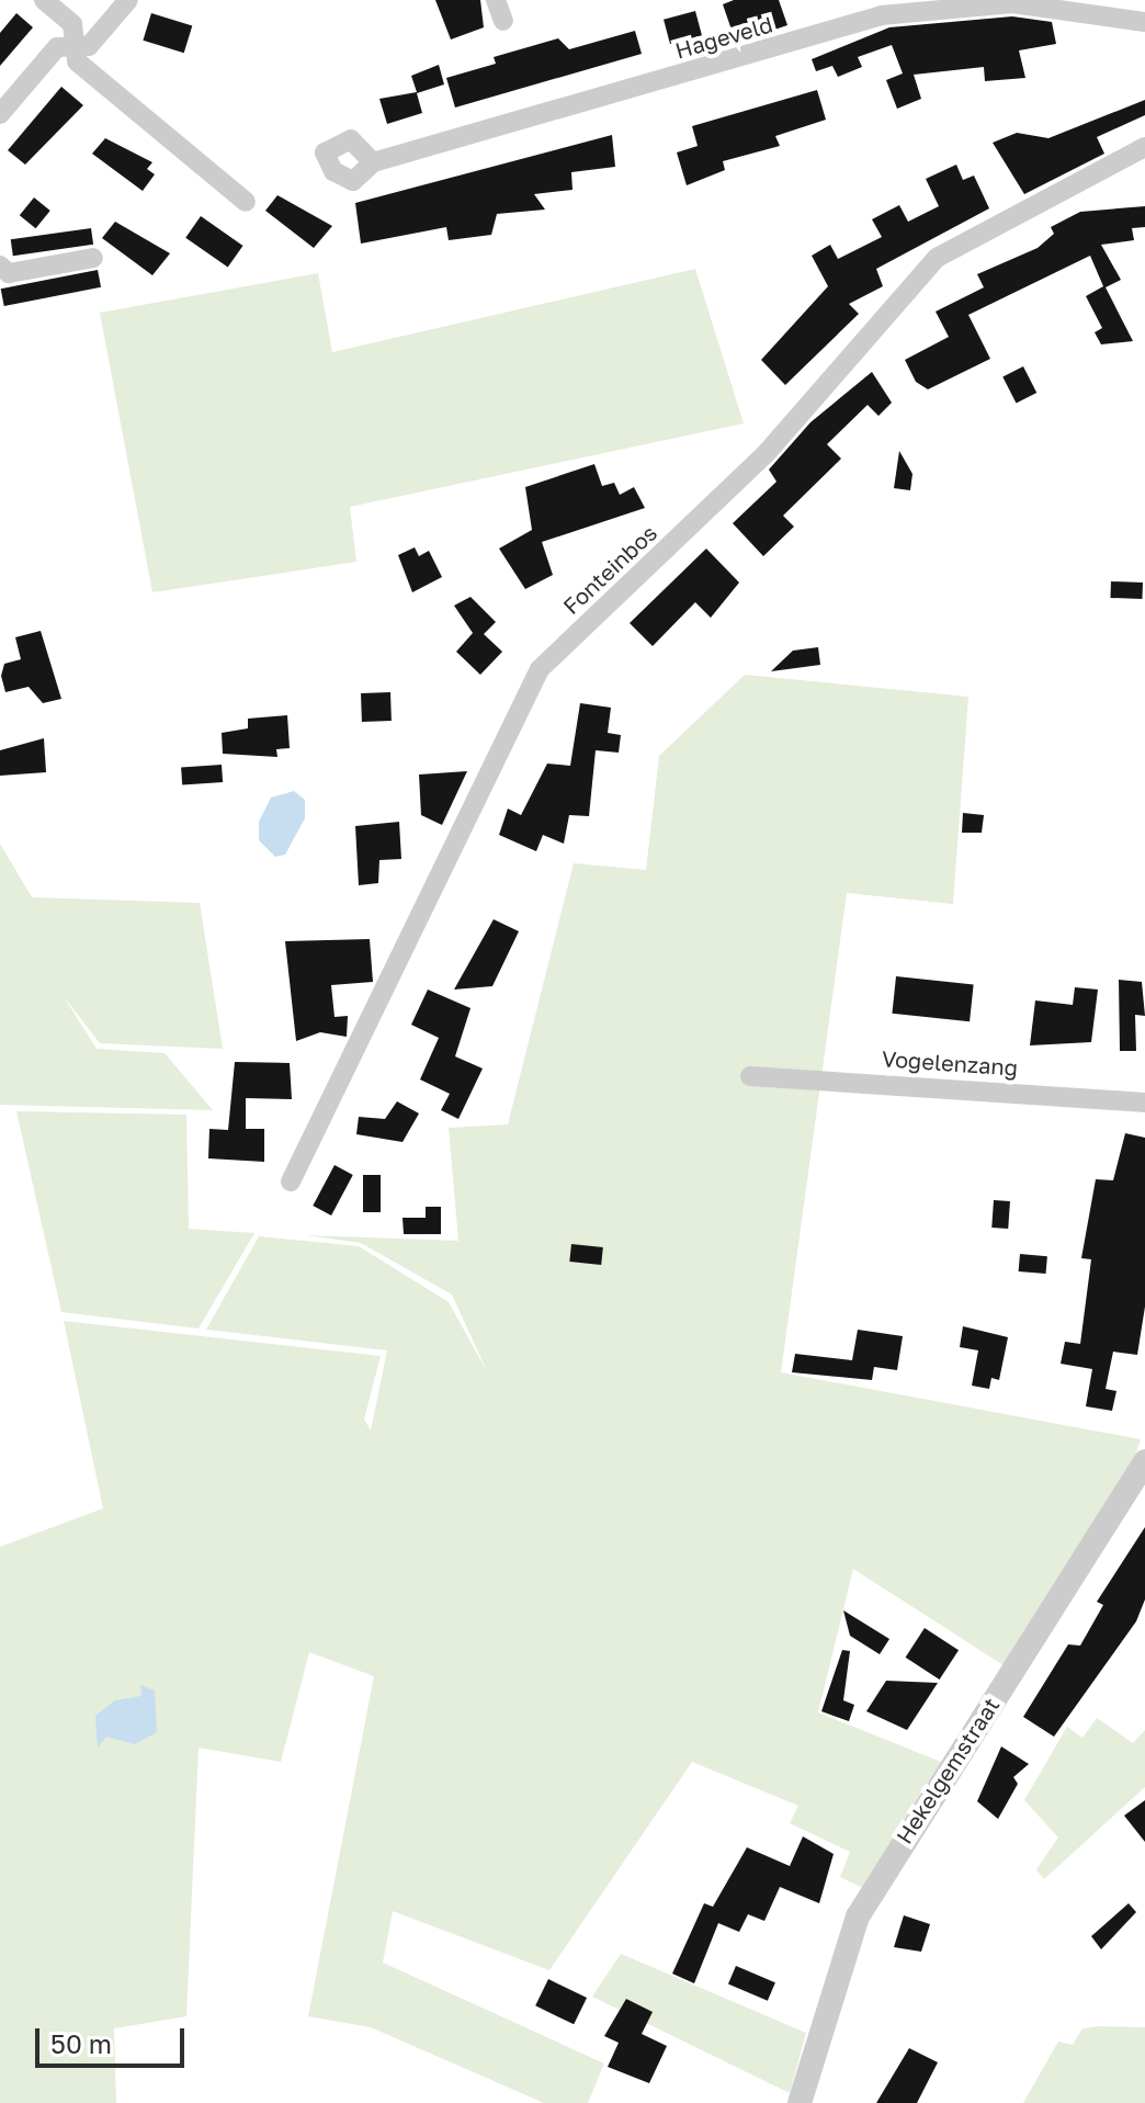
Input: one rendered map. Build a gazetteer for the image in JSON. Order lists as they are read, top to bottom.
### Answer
{
  "streets": {
    "street": [
      "Hageveld",
      "Fonteinbos",
      "Vogelenzang",
      "Hekelgemstraat"
    ]
  },
  "scale_bar": "50 m"
}
